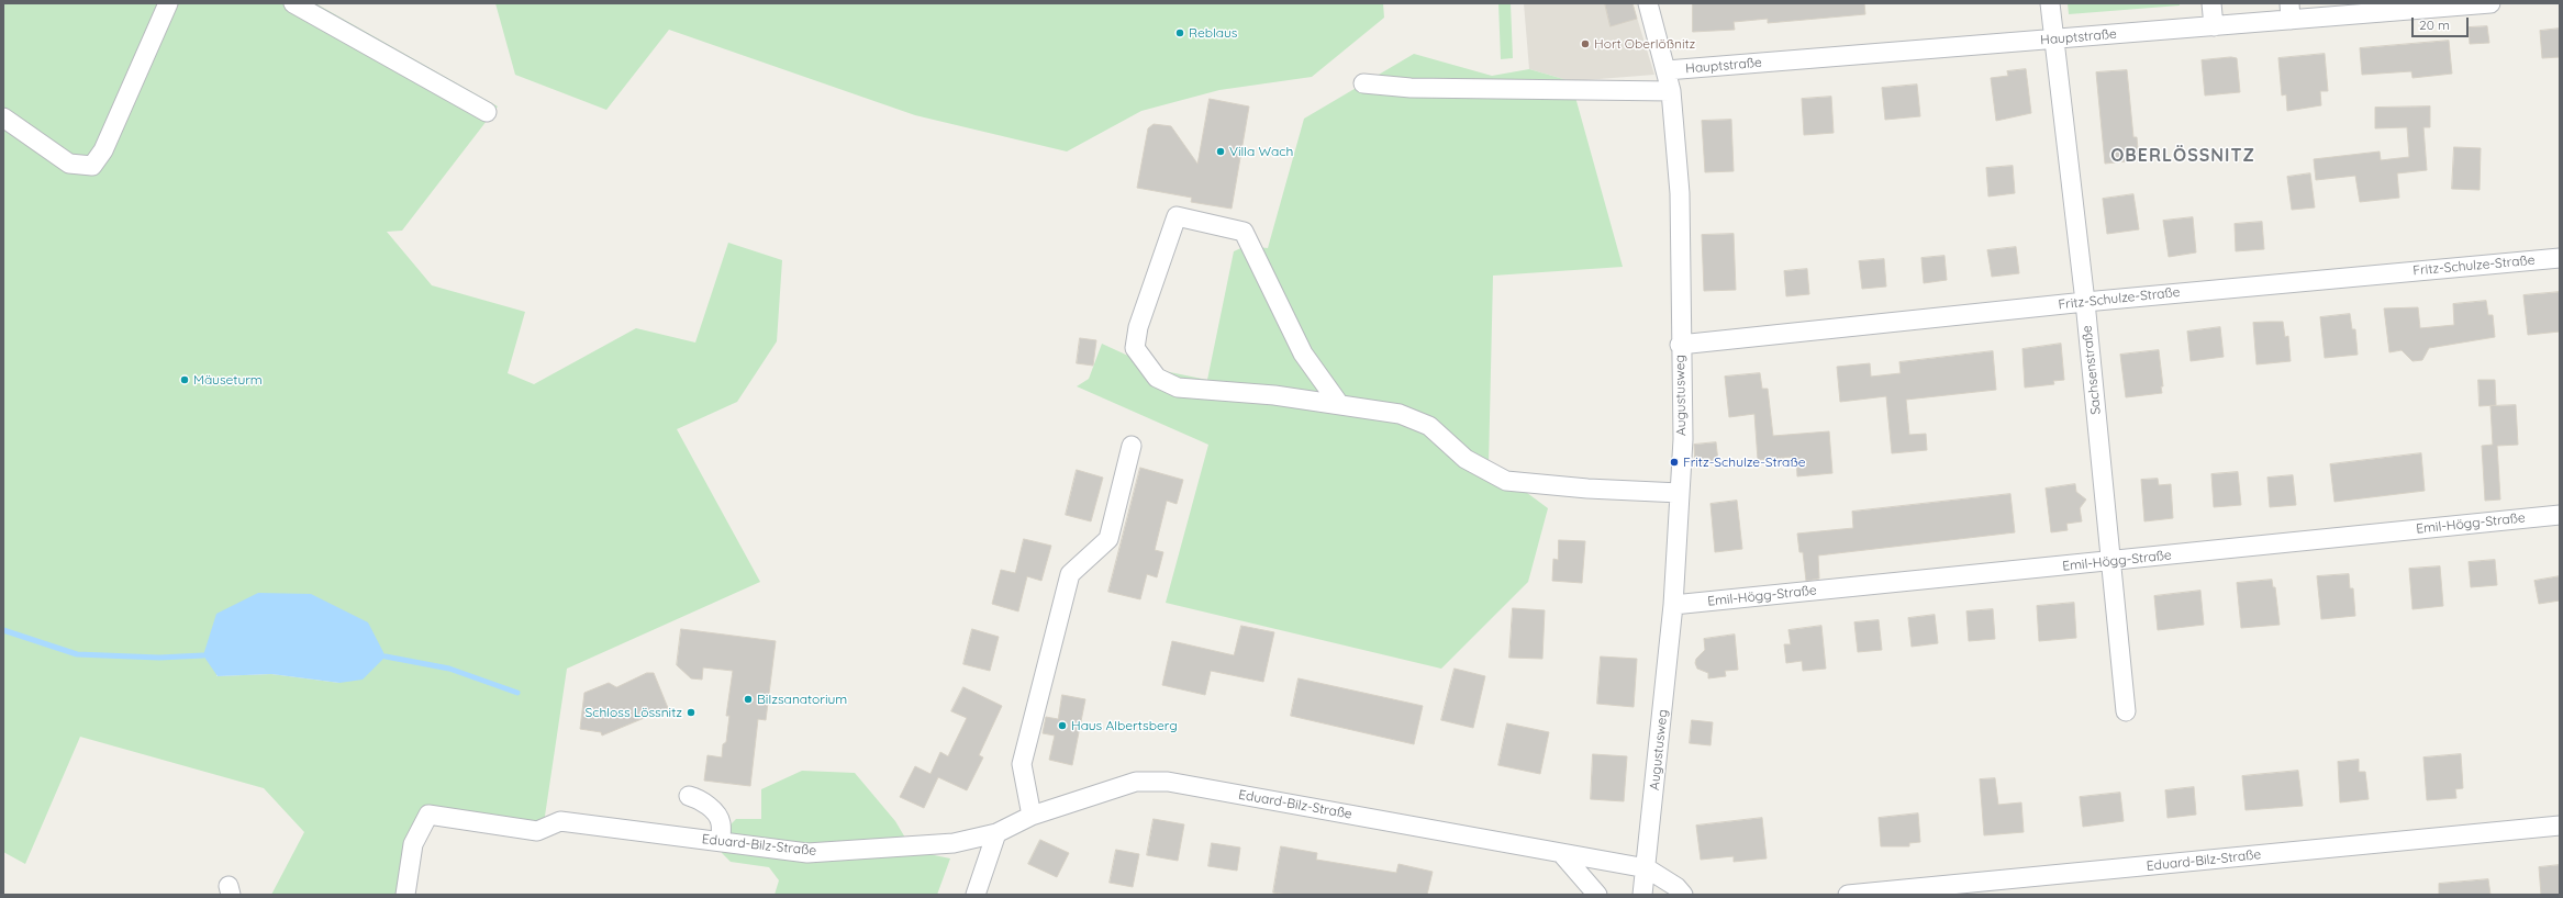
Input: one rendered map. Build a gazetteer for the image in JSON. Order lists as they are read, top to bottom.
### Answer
{
  "streets": {
    "street": [
      "Hauptstraße",
      "Fritz-Schulze-Straße",
      "Sachsenstraße",
      "Augustusweg",
      "Emil-Högg-Straße",
      "Eduard-Bilz-Straße"
    ]
  },
  "crossings": [
    ["Hauptstraße", "Sachsenstraße"],
    ["Hauptstraße", "Augustusweg"],
    ["Fritz-Schulze-Straße", "Sachsenstraße"],
    ["Fritz-Schulze-Straße", "Augustusweg"],
    ["Sachsenstraße", "Emil-Högg-Straße"],
    ["Augustusweg", "Emil-Högg-Straße"],
    ["Augustusweg", "Eduard-Bilz-Straße"]
  ],
  "districts": ["OBERLÖSSNITZ"],
  "places": [
    "Reblaus",
    "Hort Oberlößnitz",
    "Villa Wach",
    "Mäuseturm",
    "Fritz-Schulze-Straße",
    "Bilzsanatorium",
    "Schloss Lössnitz",
    "Haus Albertsberg"
  ],
  "scale_bar": "20 m"
}
